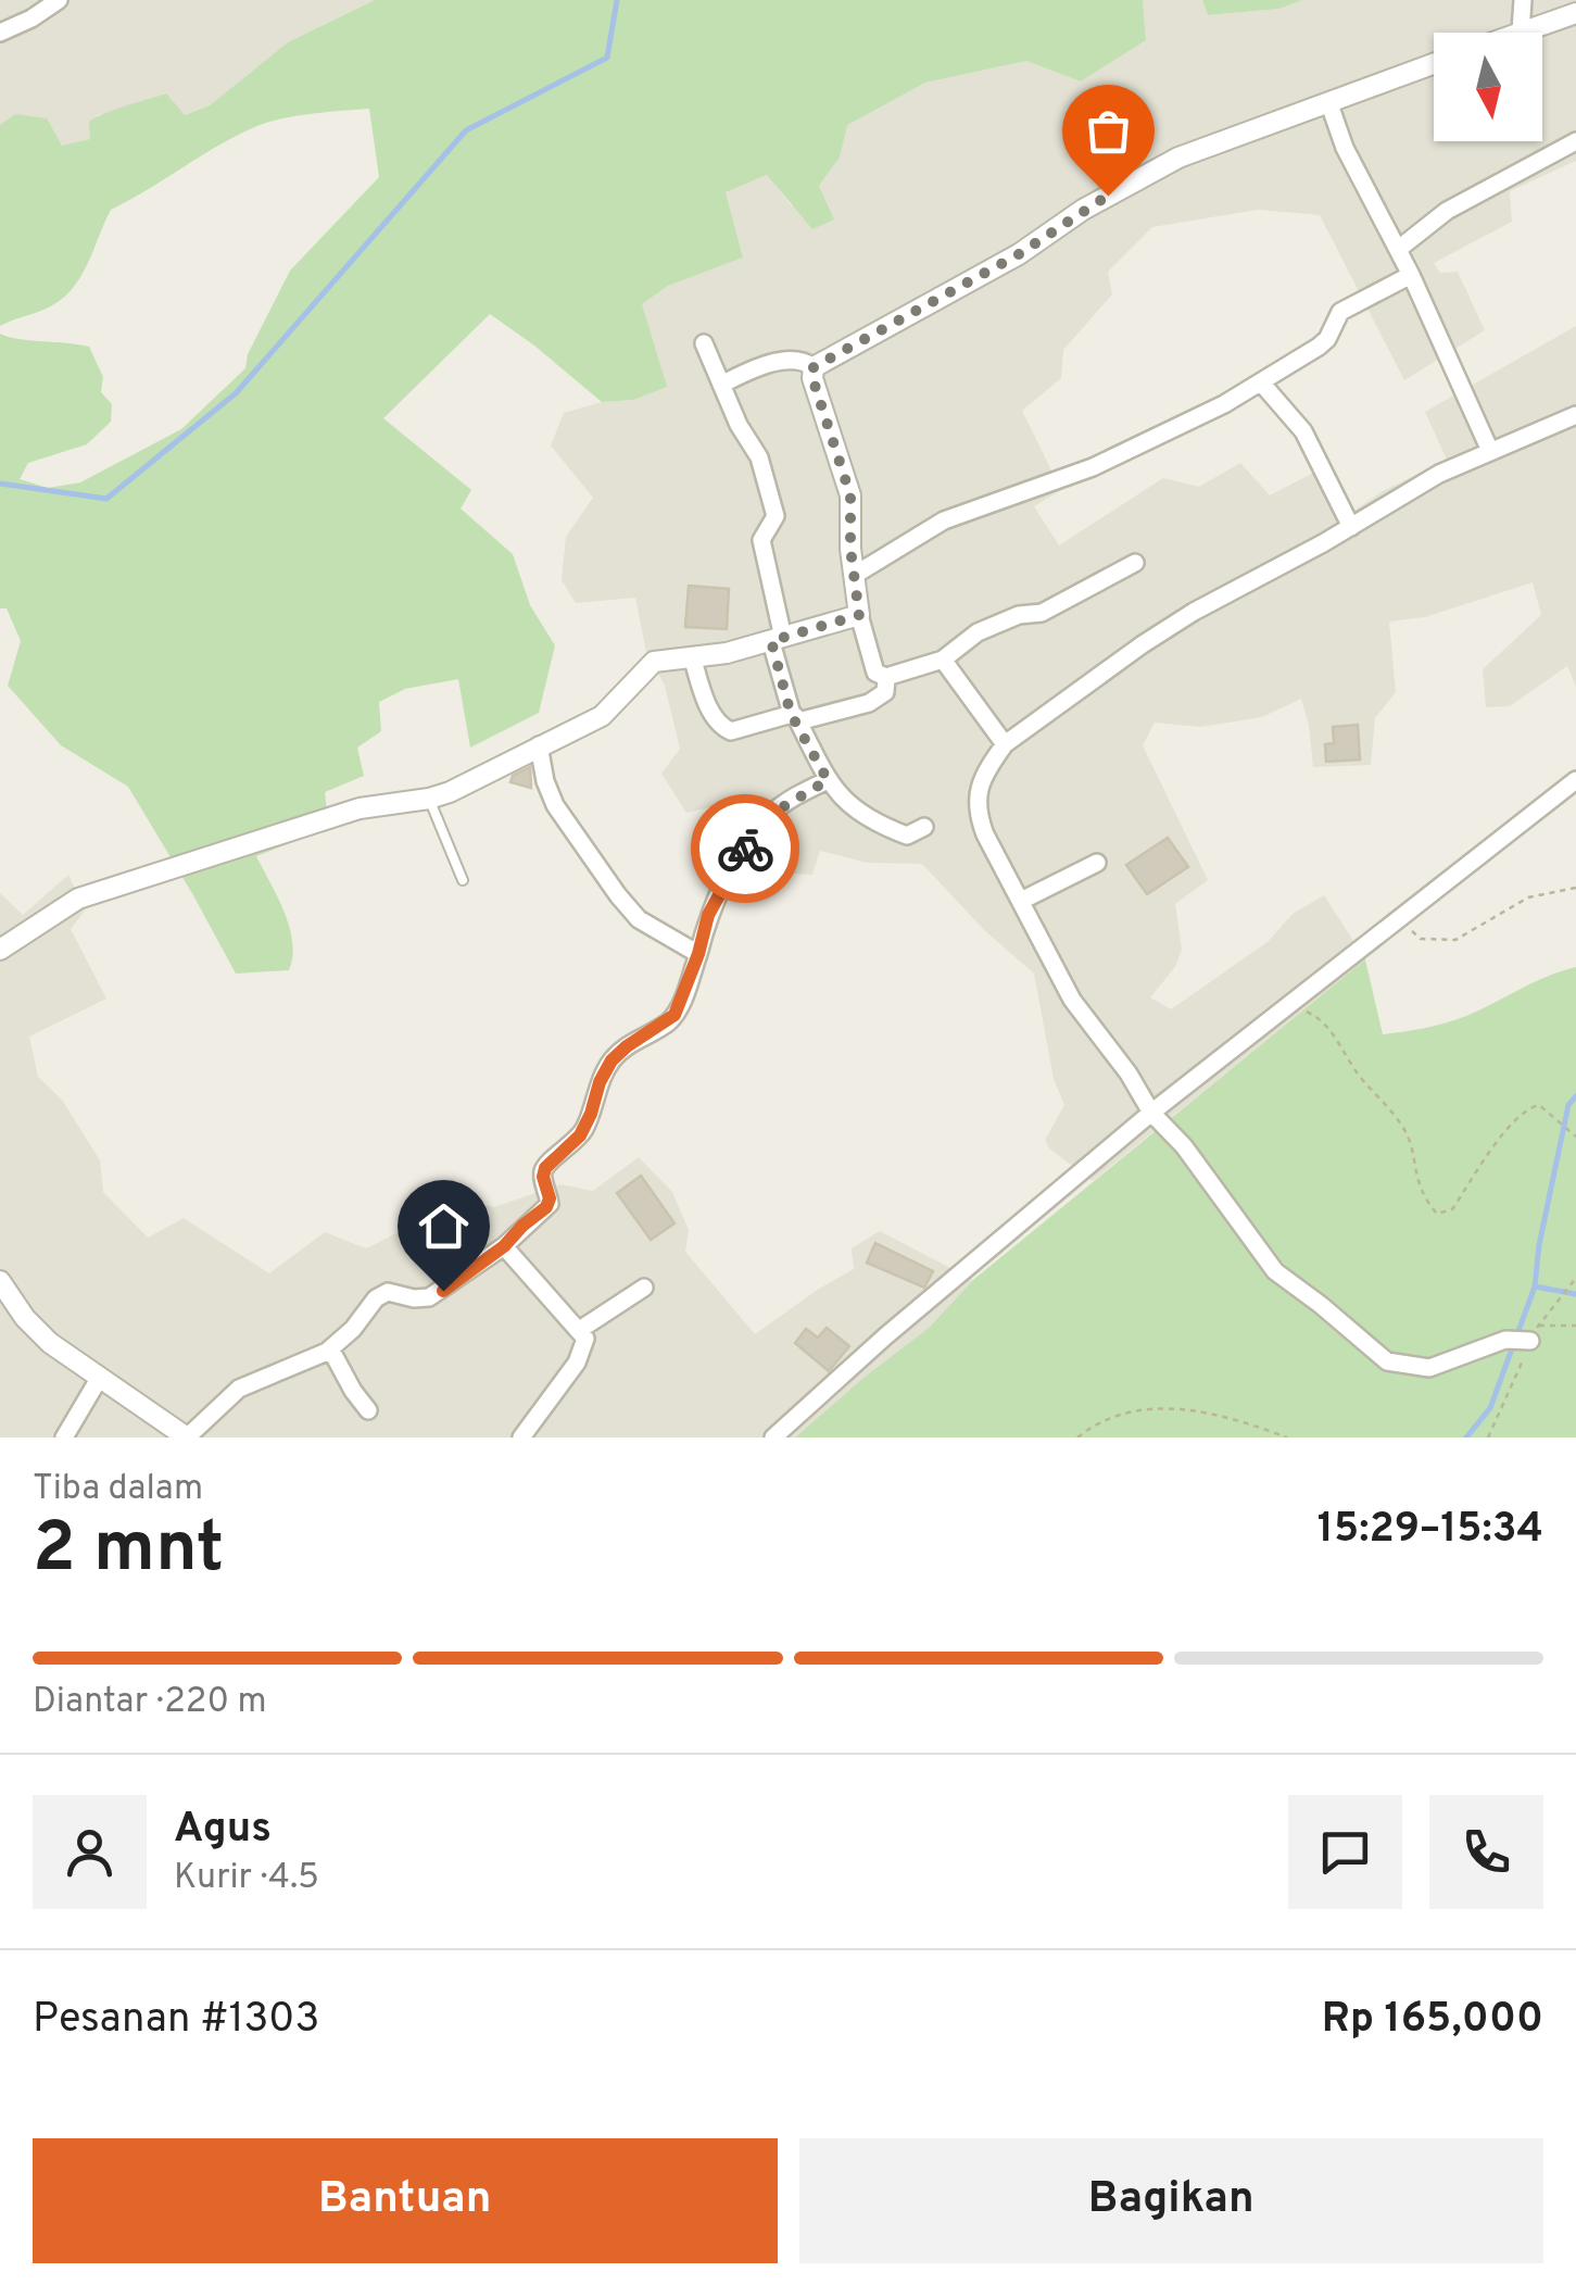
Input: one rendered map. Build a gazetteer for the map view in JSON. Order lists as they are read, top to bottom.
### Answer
{
  "north": "bottom",
  "page": {
    "heading": ["2 mnt", "Tiba dalam", "15:29–15:34"],
    "panel": [
      "Agus",
      "Kurir · 4.5",
      "Pesanan #1303",
      "Rp 165,000"
    ],
    "bar": "Diantar · 220 m",
    "buttons": ["Bantuan", "Bagikan"]
  }
}
